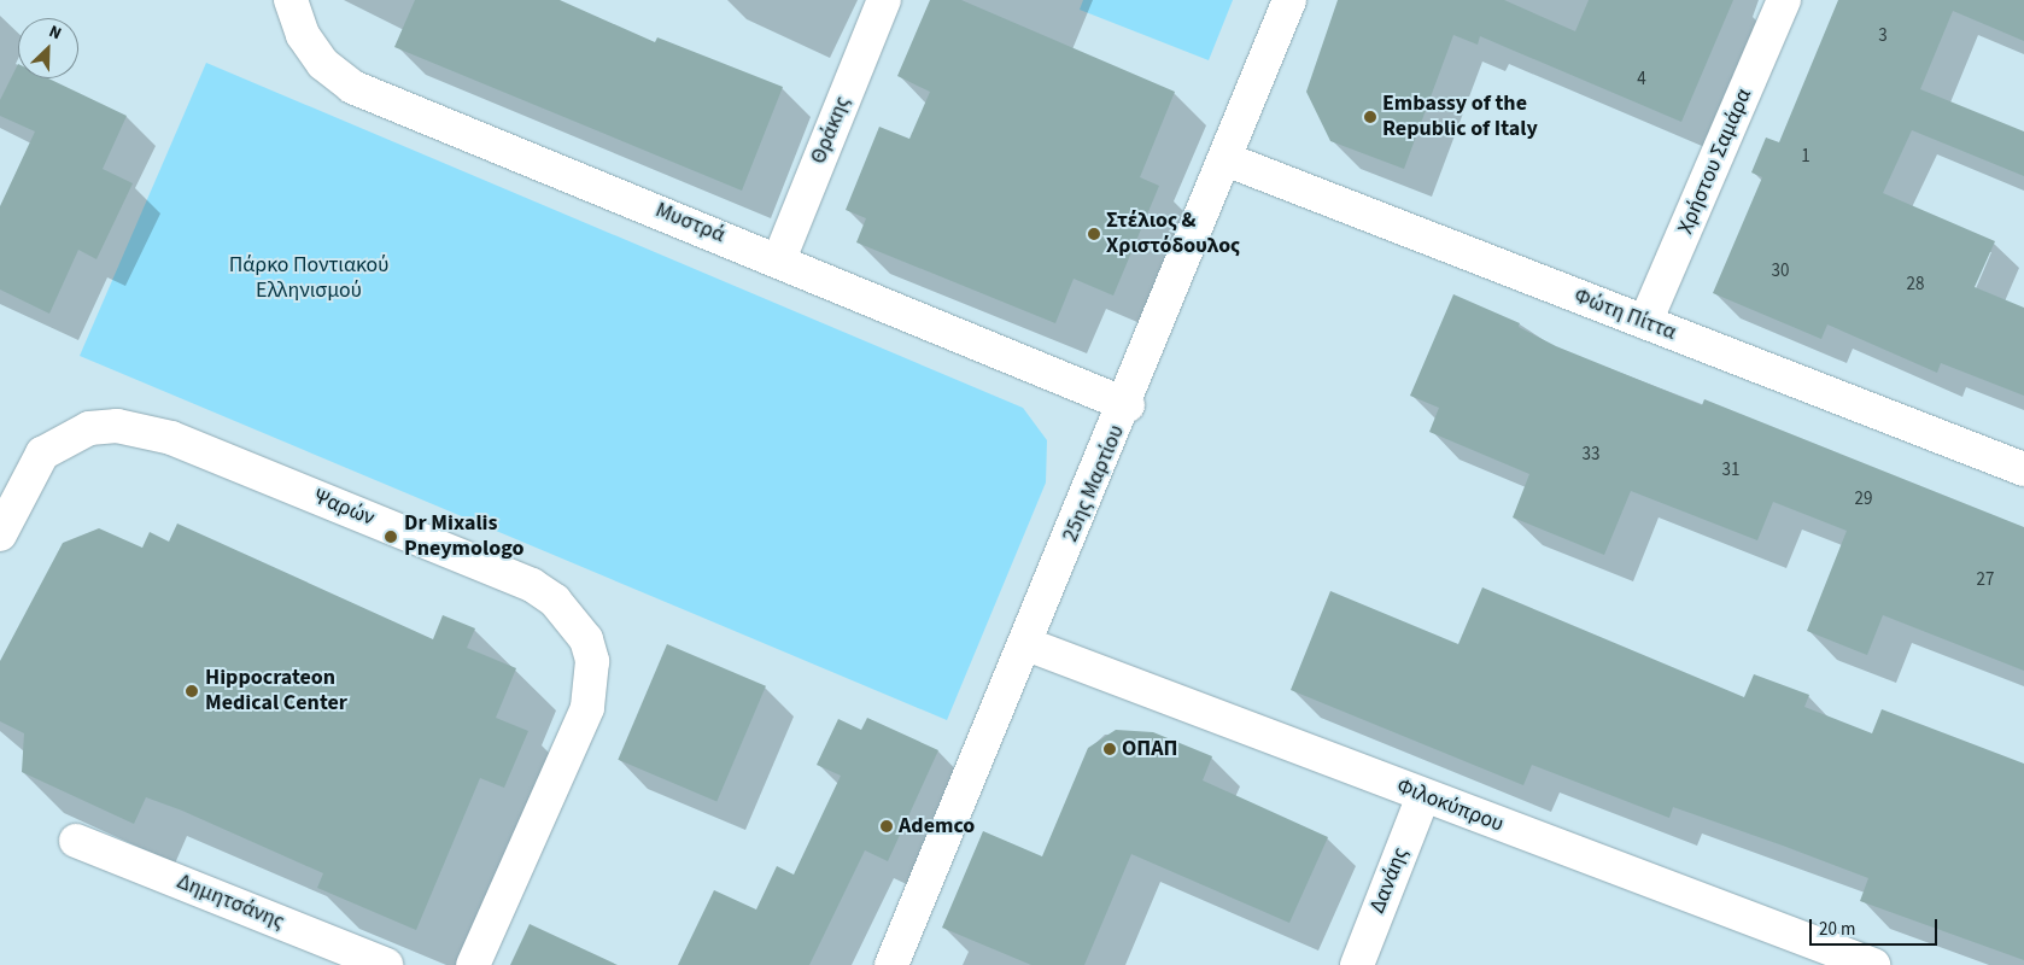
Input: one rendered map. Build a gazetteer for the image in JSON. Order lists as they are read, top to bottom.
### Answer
{
  "streets": {
    "street": [
      "Θράκης",
      "Χρήστου Σαμάρα",
      "Μυστρά",
      "Φώτη Πίττα",
      "25ης Μαρτίου",
      "Ψαρών",
      "Φιλοκύπρου",
      "Δανάης",
      "Δημητσάνης"
    ]
  },
  "crossings": [
    ["Θράκης", "Μυστρά"],
    ["Χρήστου Σαμάρα", "Φώτη Πίττα"],
    ["Μυστρά", "25ης Μαρτίου"],
    ["Φώτη Πίττα", "25ης Μαρτίου"],
    ["25ης Μαρτίου", "Φιλοκύπρου"],
    ["Φιλοκύπρου", "Δανάης"]
  ],
  "parks": ["Πάρκο Ποντιακού Ελληνισμού"],
  "places": [
    "Embassy of the Republic of Italy",
    "Στέλιος & Χριστόδουλος",
    "Dr Mixalis Pneymologo",
    "Hippocrateon Medical Center",
    "ΟΠΑΠ",
    "Ademco"
  ],
  "house_numbers": [
    "3",
    "4",
    "1",
    "30",
    "28",
    "33",
    "31",
    "29",
    "27"
  ],
  "scale_bar": "20 m",
  "north": "top right"
}
